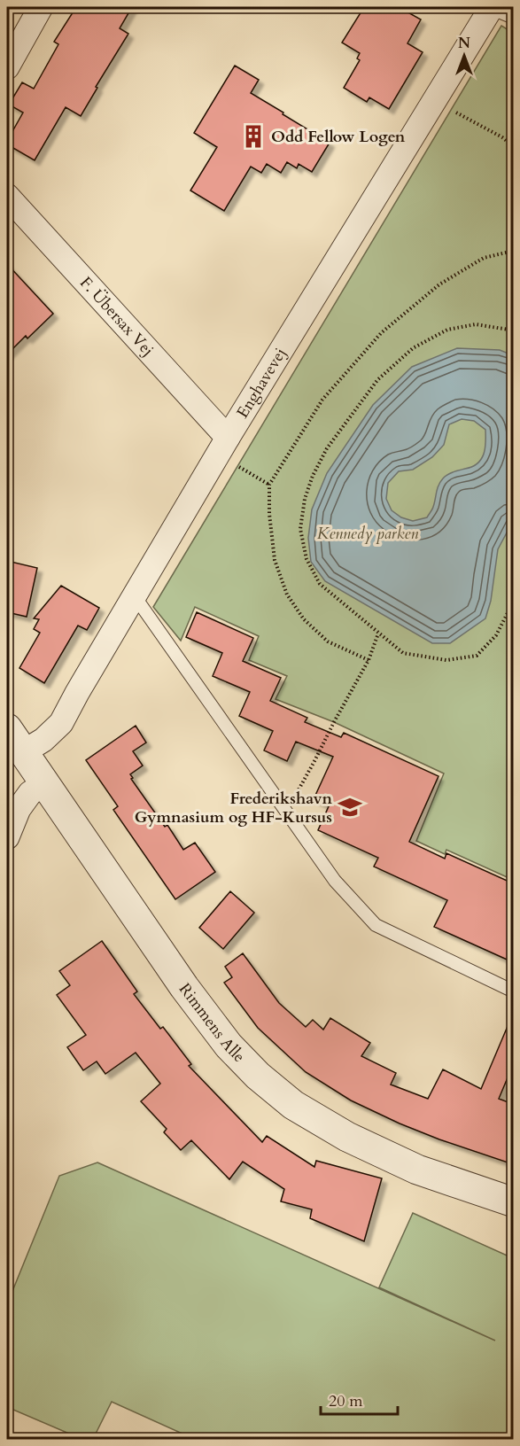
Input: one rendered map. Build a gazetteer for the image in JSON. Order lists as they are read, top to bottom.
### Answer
{
  "streets": {
    "street": ["F. Übersax Vej", "Enghavevej", "Rimmens Alle"]
  },
  "crossings": [
    ["F. Übersax Vej", "Enghavevej"],
    ["Enghavevej", "Rimmens Alle"]
  ],
  "parks": ["Kennedy parken"],
  "places": {
    "building": ["Odd Fellow Logen"],
    "school or university": ["Frederikshavn Gymnasium og HF-Kursus"]
  },
  "scale_bar": "20 m",
  "north": "top"
}
